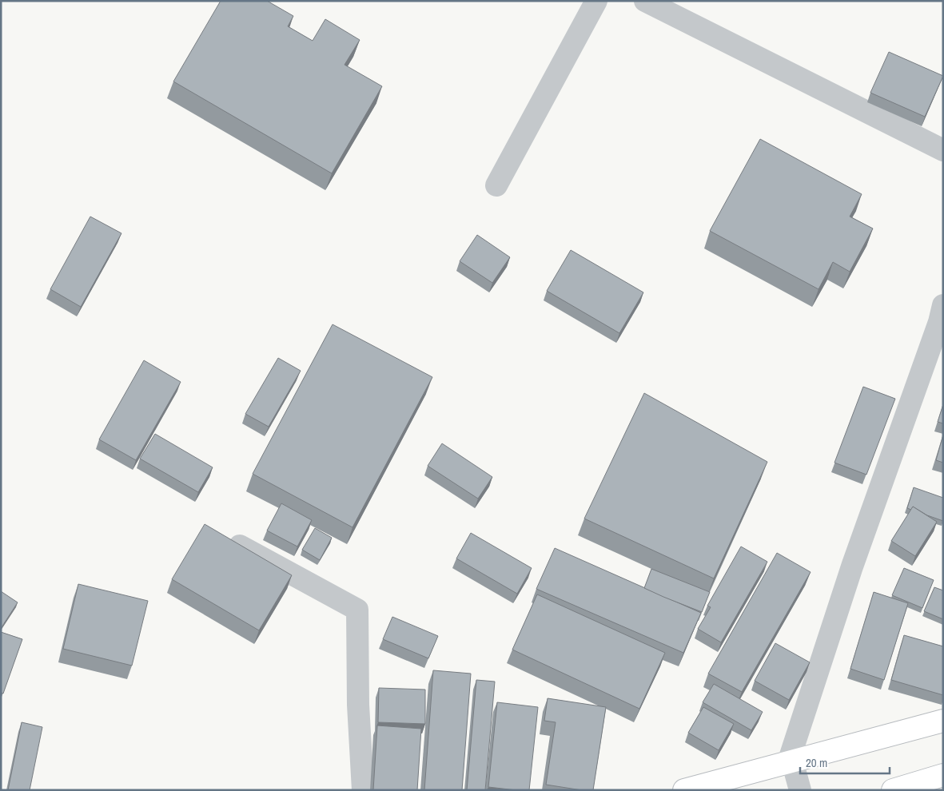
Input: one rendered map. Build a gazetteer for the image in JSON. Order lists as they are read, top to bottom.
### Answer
{
  "scale_bar": "20 m"
}
